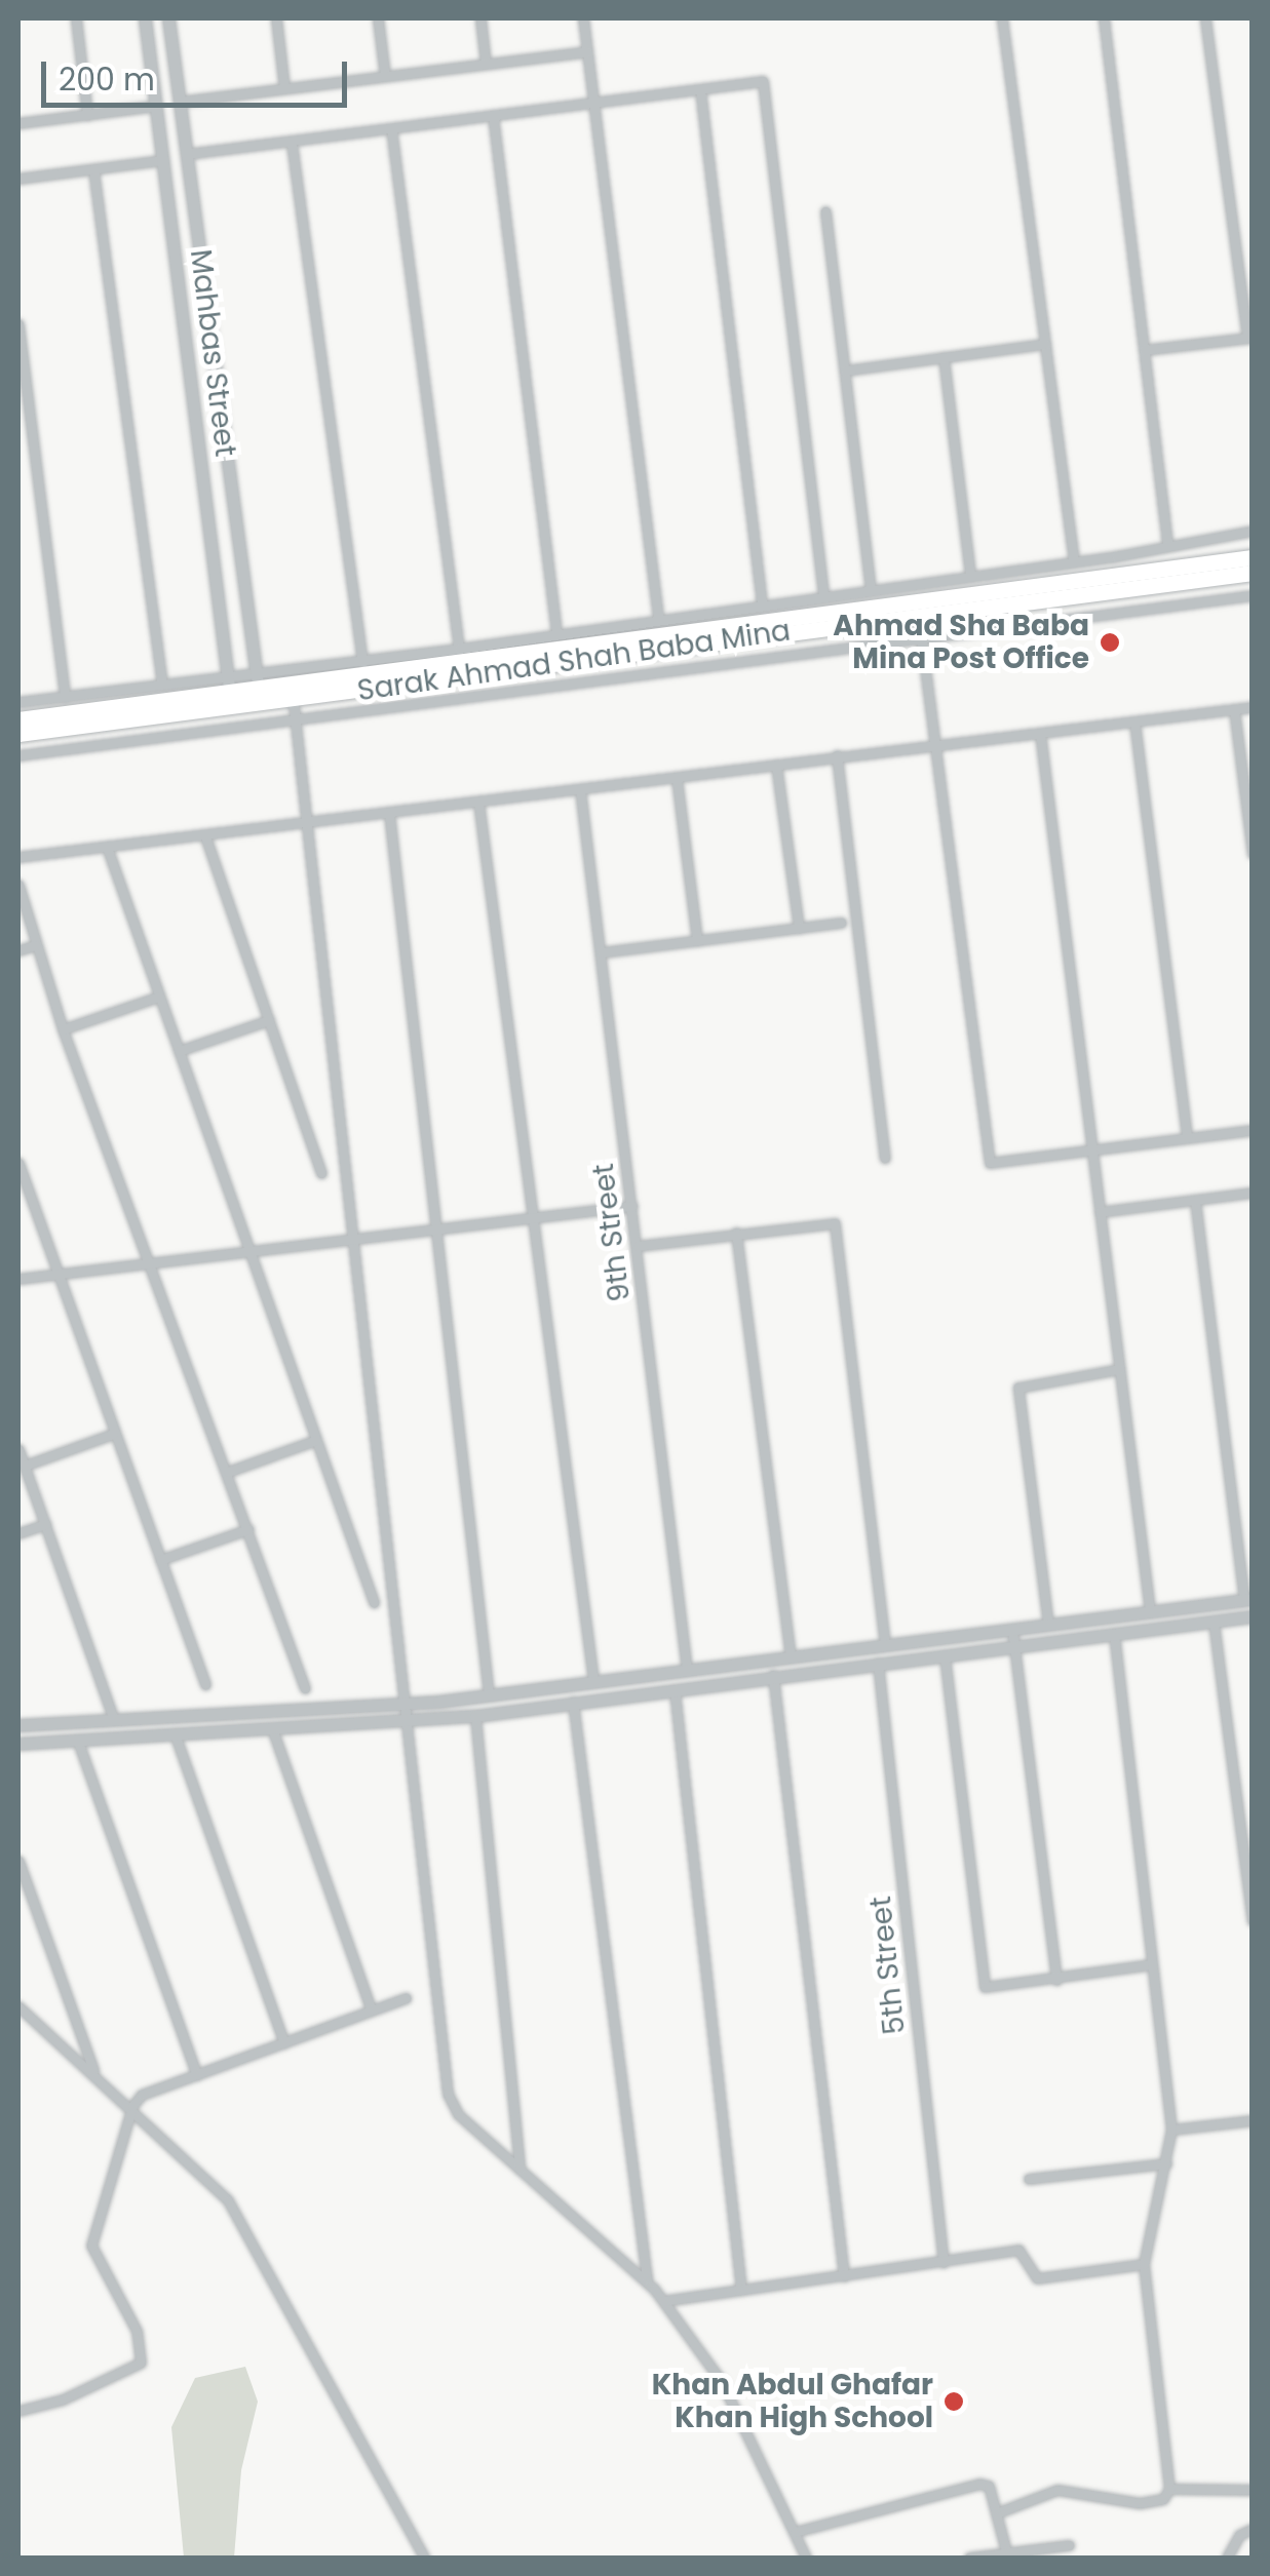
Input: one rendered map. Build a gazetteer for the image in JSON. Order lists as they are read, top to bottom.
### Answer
{
  "streets": {
    "highway": ["Sarak Ahmad Shah Baba Mina"],
    "street": ["Mahbas Street", "9th Street", "5th Street"]
  },
  "places": ["Ahmad Sha Baba Mina Post Office", "Khan Abdul Ghafar Khan High School"],
  "scale_bar": "200 m"
}
